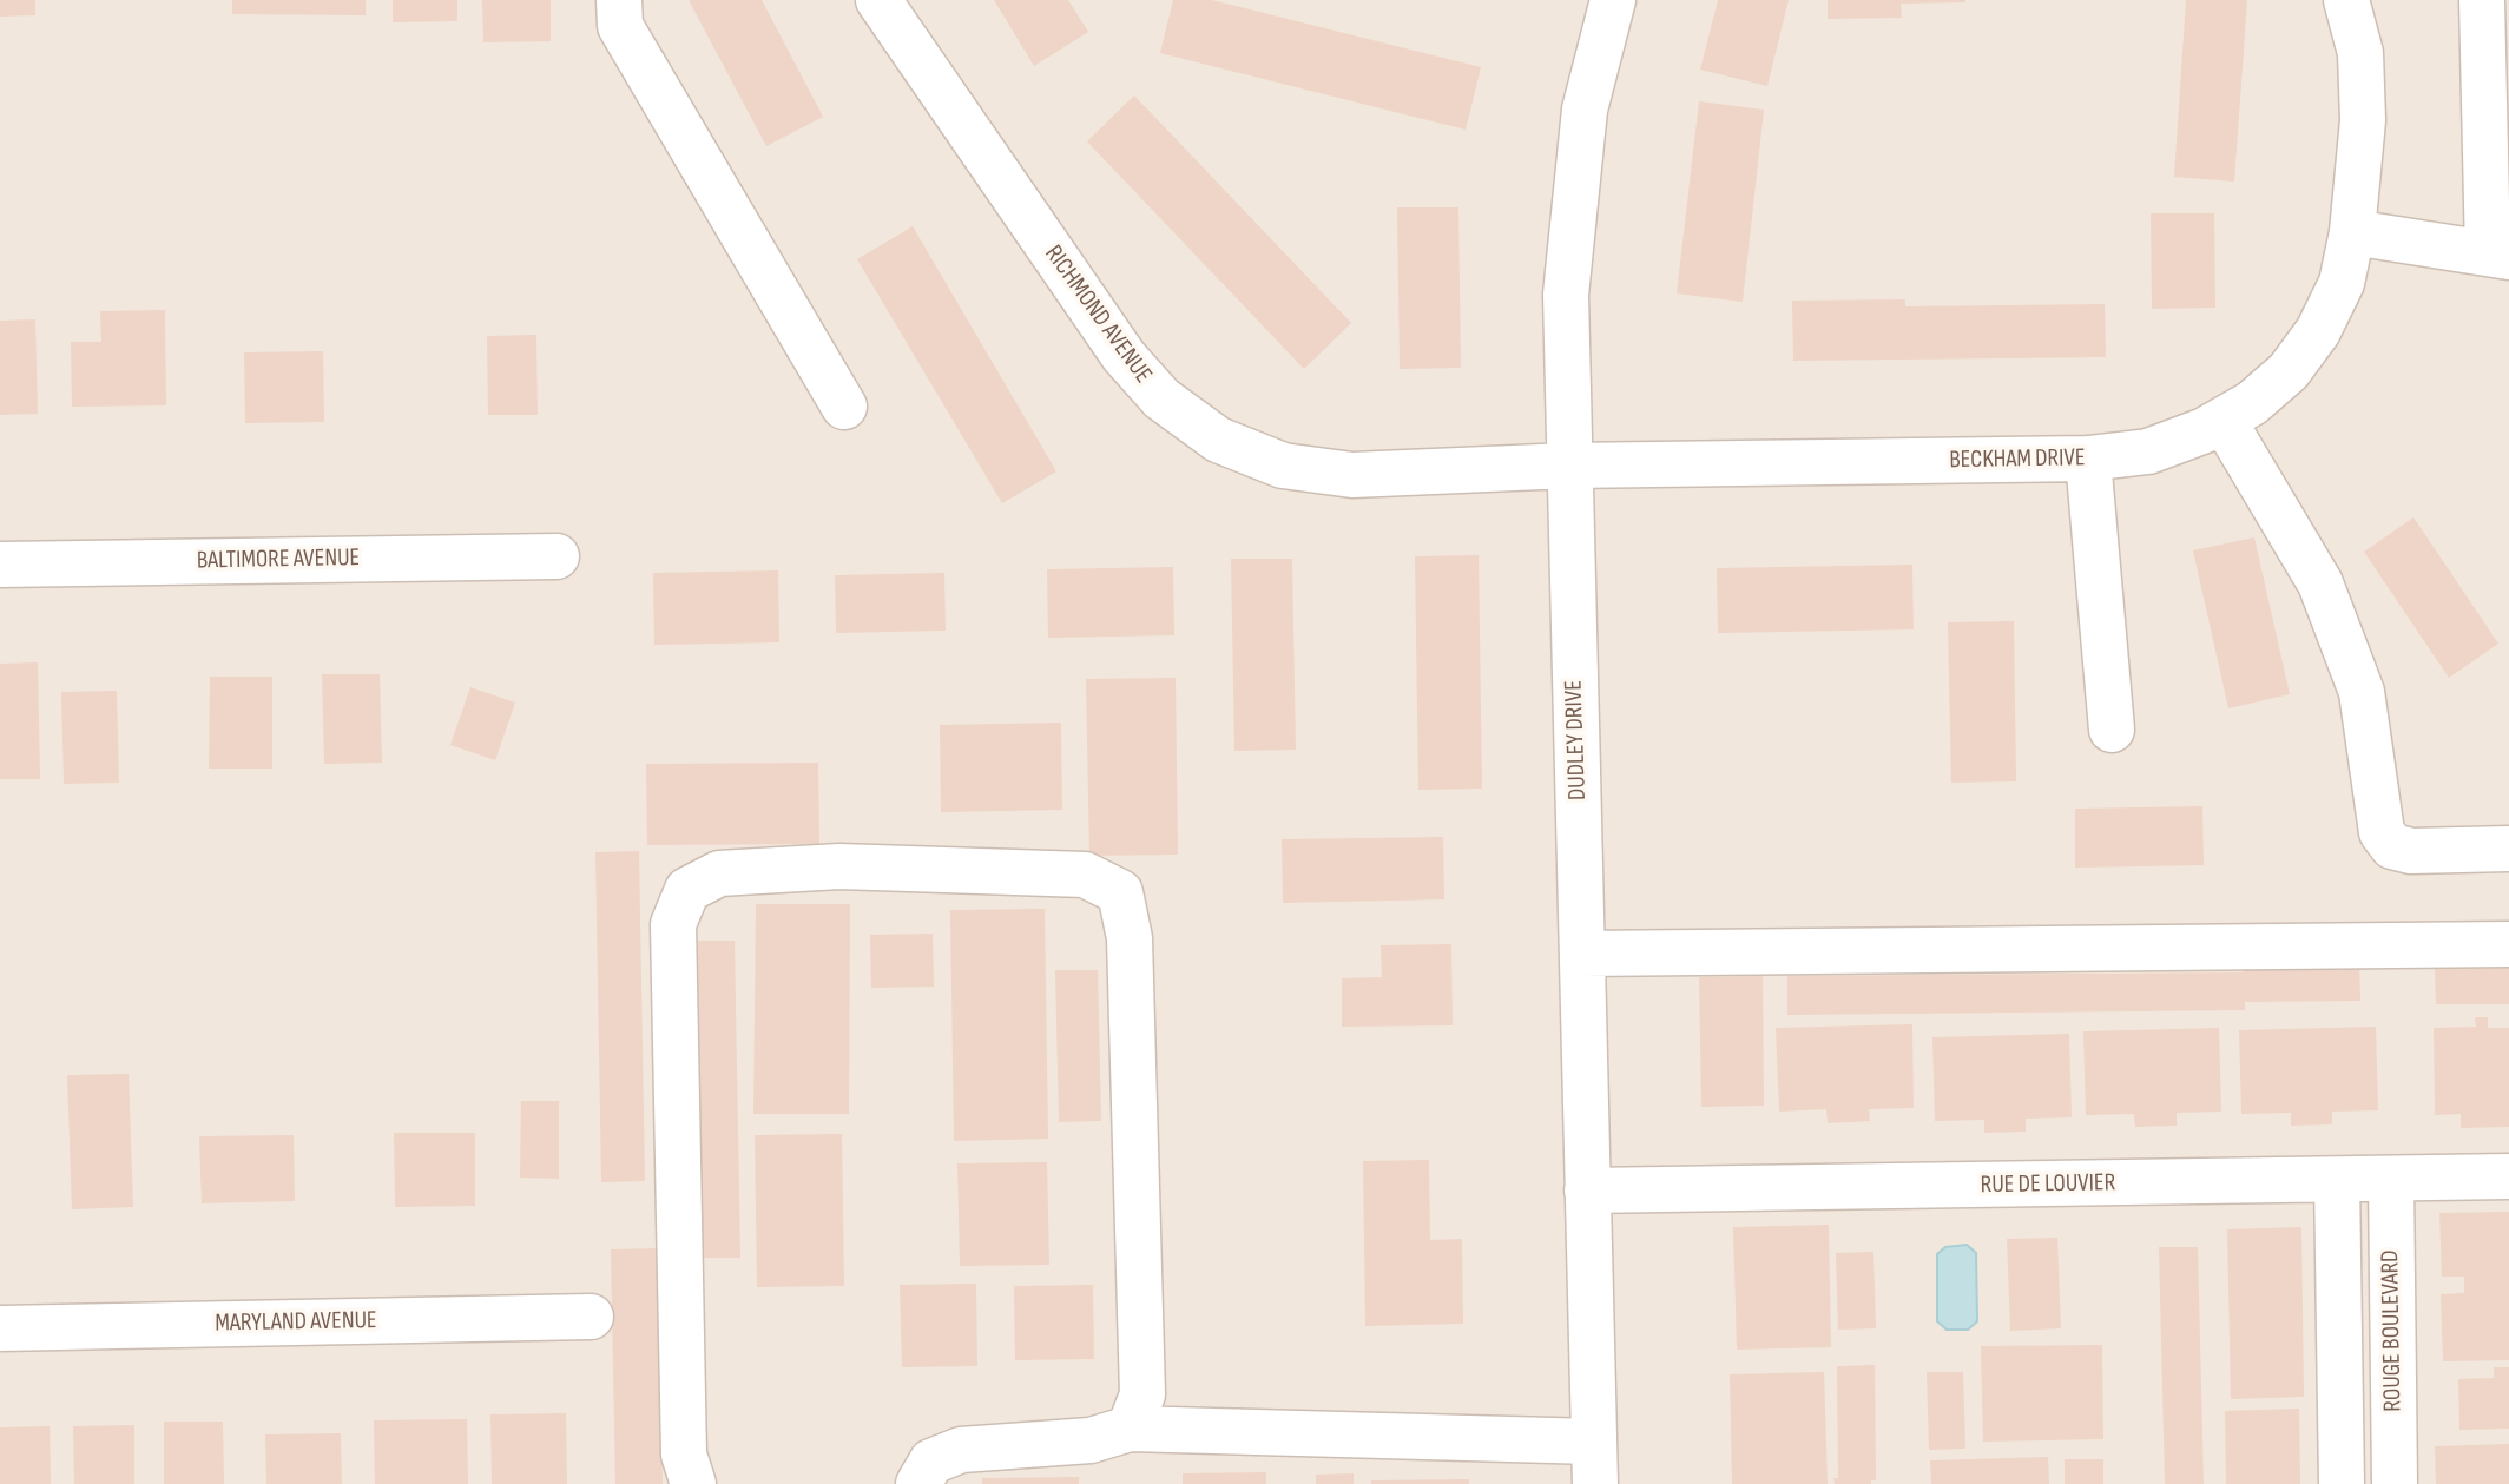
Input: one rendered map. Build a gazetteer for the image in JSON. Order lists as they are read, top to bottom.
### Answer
{
  "streets": {
    "street": [
      "RICHMOND AVENUE",
      "BECKHAM DRIVE",
      "BALTIMORE AVENUE",
      "DUDLEY DRIVE",
      "RUE DE LOUVIER",
      "MARYLAND AVENUE",
      "ROUGE BOULEVARD"
    ]
  },
  "crossings": [
    ["RICHMOND AVENUE", "BECKHAM DRIVE"],
    ["RICHMOND AVENUE", "DUDLEY DRIVE"],
    ["BECKHAM DRIVE", "DUDLEY DRIVE"],
    ["DUDLEY DRIVE", "RUE DE LOUVIER"],
    ["RUE DE LOUVIER", "ROUGE BOULEVARD"]
  ]
}
